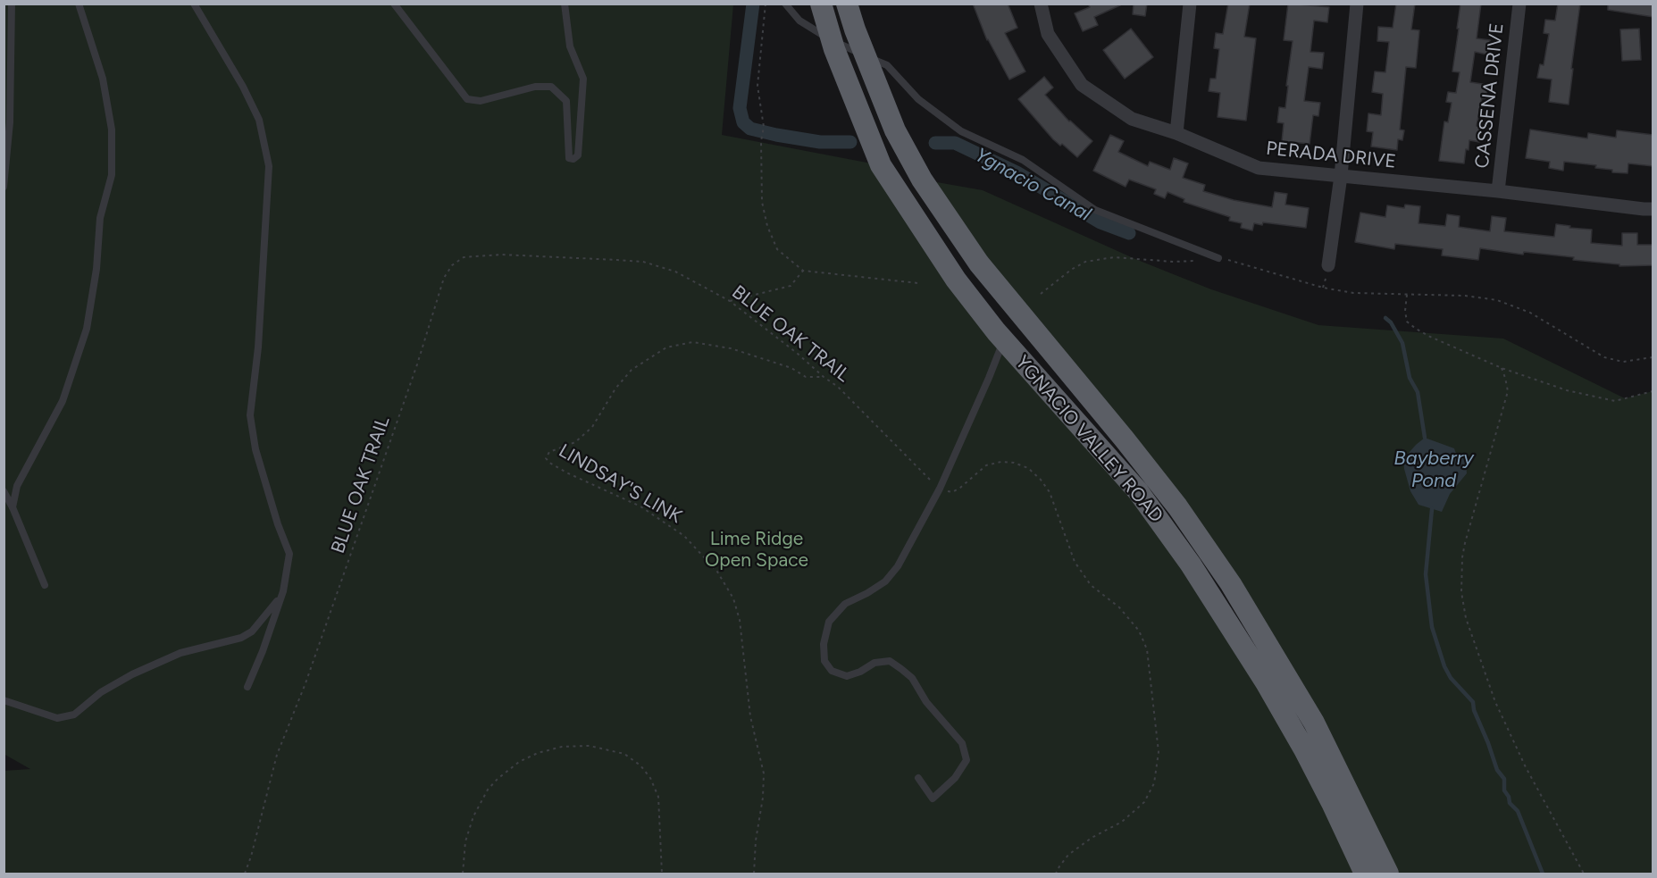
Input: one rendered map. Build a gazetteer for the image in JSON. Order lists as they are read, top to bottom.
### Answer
{
  "streets": {
    "highway": ["YGNACIO VALLEY ROAD"],
    "street": ["CASSENA DRIVE", "PERADA DRIVE"],
    "path": ["BLUE OAK TRAIL", "LINDSAY'S LINK"]
  },
  "crossings": [
    ["CASSENA DRIVE", "PERADA DRIVE"],
    ["BLUE OAK TRAIL", "LINDSAY'S LINK"]
  ],
  "water": ["Ygnacio Canal", "Bayberry Pond"],
  "parks": ["Lime Ridge Open Space"]
}
